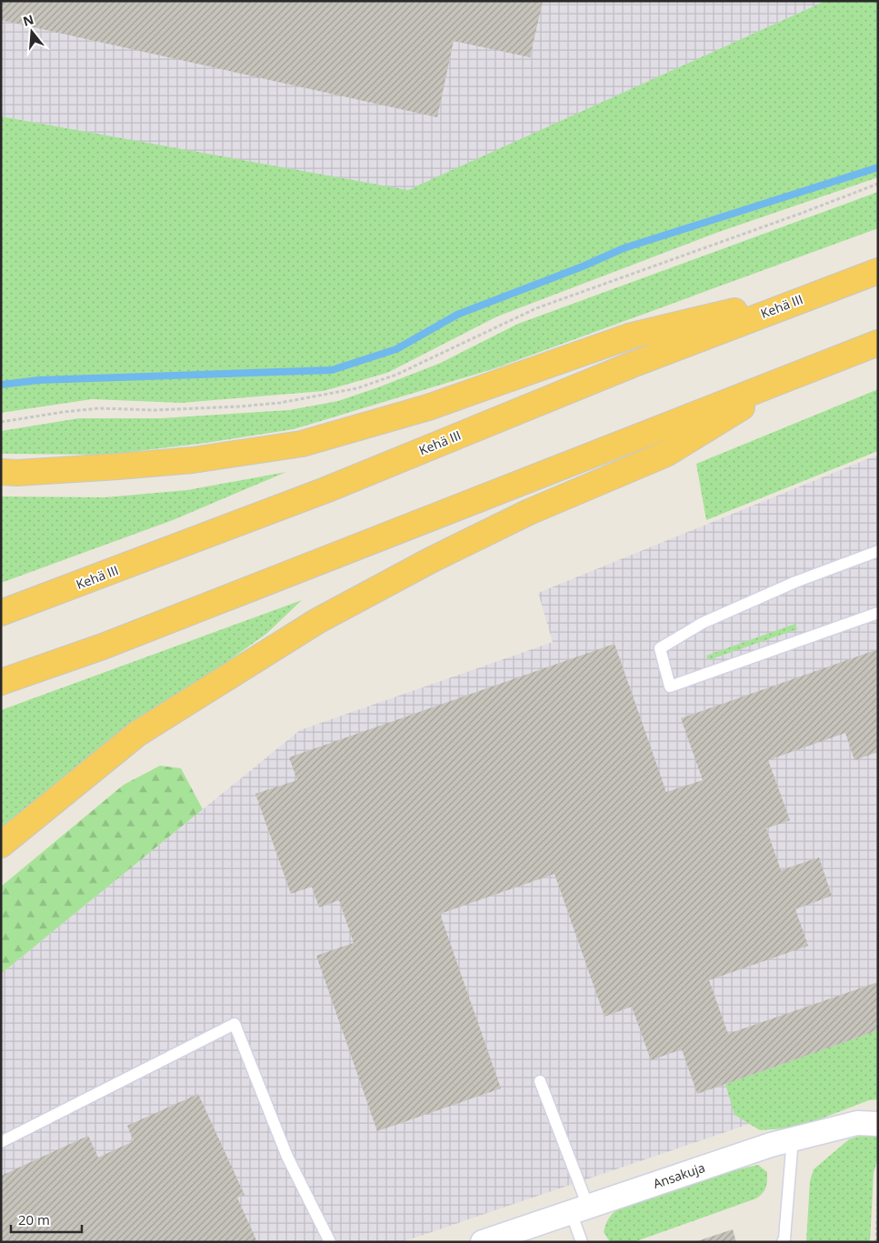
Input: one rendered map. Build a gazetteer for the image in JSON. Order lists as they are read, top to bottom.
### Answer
{
  "streets": {
    "highway": ["Kehä III"],
    "street": ["Ansakuja"]
  },
  "scale_bar": "20 m",
  "north": "top"
}
